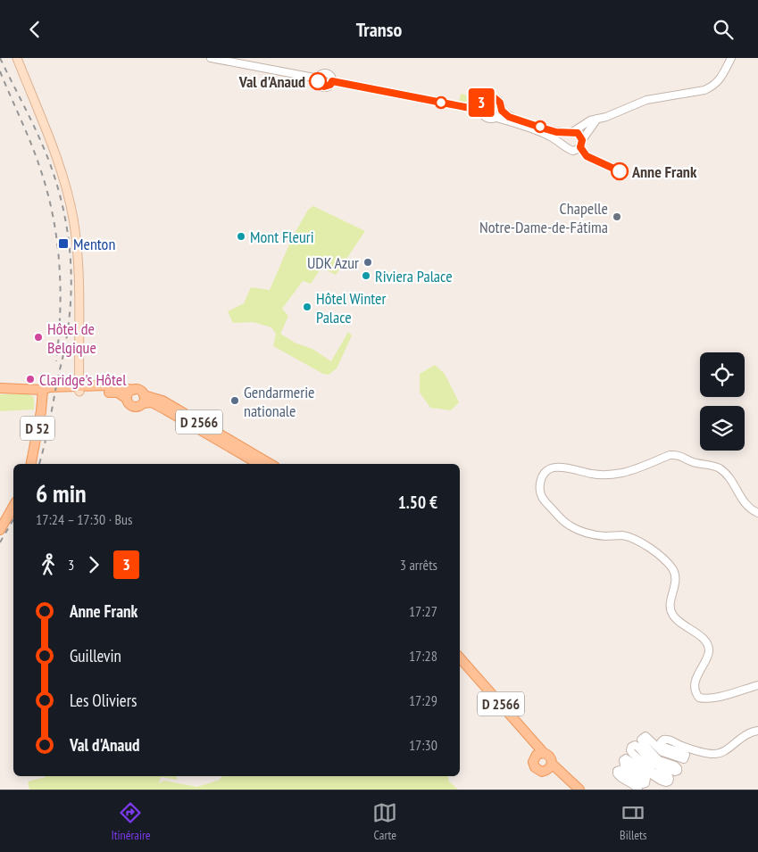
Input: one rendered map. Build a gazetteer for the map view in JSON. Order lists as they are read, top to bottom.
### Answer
{
  "streets": {
    "main road": ["D 2566", "D 52"]
  },
  "places": {
    "other": [
      "Val d'Anaud",
      "Anne Frank",
      "Chapelle Notre-Dame-de-Fátima",
      "Mont Fleuri",
      "UDK Azur",
      "Riviera Palace",
      "Hôtel Winter Palace",
      "Hôtel de Belgique",
      "Claridge's Hôtel",
      "Gendarmerie nationale"
    ],
    "transit": ["Menton"]
  },
  "lines": ["bus line 3"],
  "page": {
    "header": "Transo",
    "on_map": "3",
    "heading": ["6 min", "17:24 – 17:30 · Bus", "1.50 €"],
    "legs": ["3", "3", "3 arrêts"],
    "list": [
      {
        "name": "Anne Frank",
        "value": "17:27"
      },
      {
        "name": "Guillevin",
        "value": "17:28"
      },
      {
        "name": "Les Oliviers",
        "value": "17:29"
      },
      {
        "name": "Val d'Anaud",
        "value": "17:30"
      }
    ],
    "tabs": ["Itinéraire", "Carte", "Billets"]
  }
}
